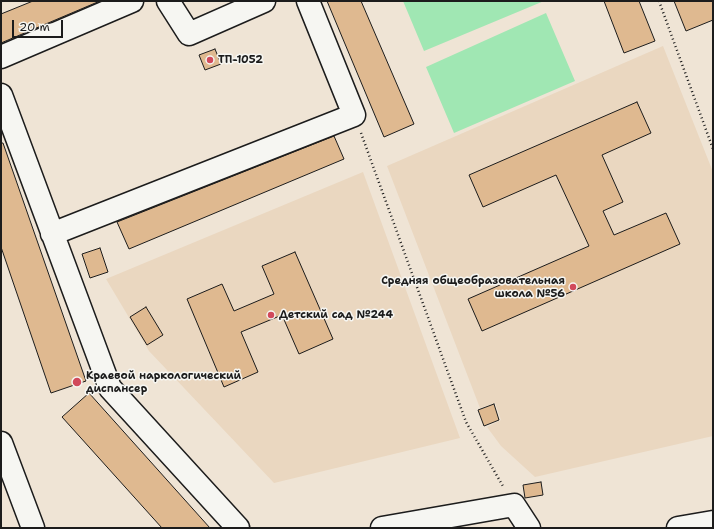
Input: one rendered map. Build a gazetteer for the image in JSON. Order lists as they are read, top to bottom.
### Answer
{
  "places": [
    "ТП-1052",
    "Средняя общеобразовательная школа №56",
    "Детский сад №244",
    "Краевой наркологический диспансер"
  ],
  "scale_bar": "20 m"
}
